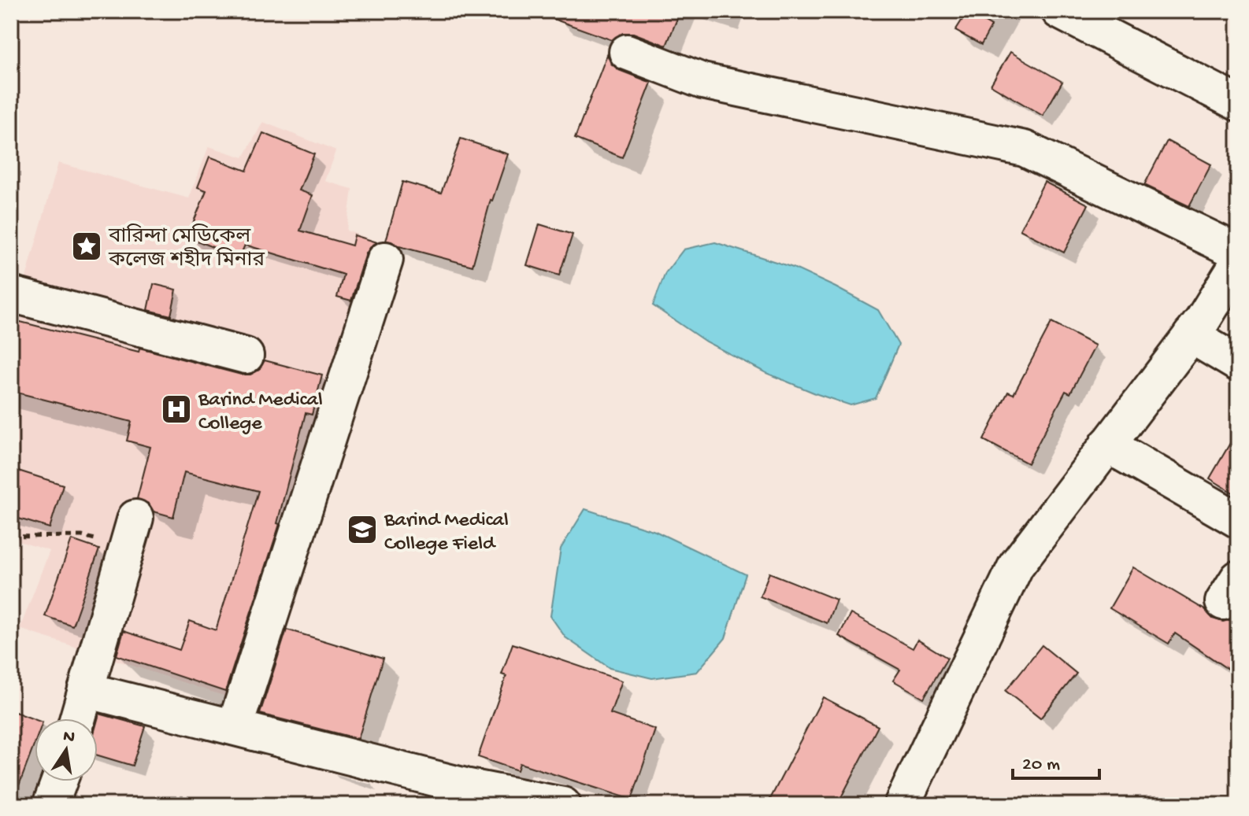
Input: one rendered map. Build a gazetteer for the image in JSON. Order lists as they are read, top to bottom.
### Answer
{
  "places": {
    "place": ["বারিন্দা মেডিকেল কলেজ শহীদ মিনার"],
    "hospital": ["Barind Medical College"],
    "school or university": ["Barind Medical College Field"]
  },
  "scale_bar": "20 m",
  "north": "top"
}
